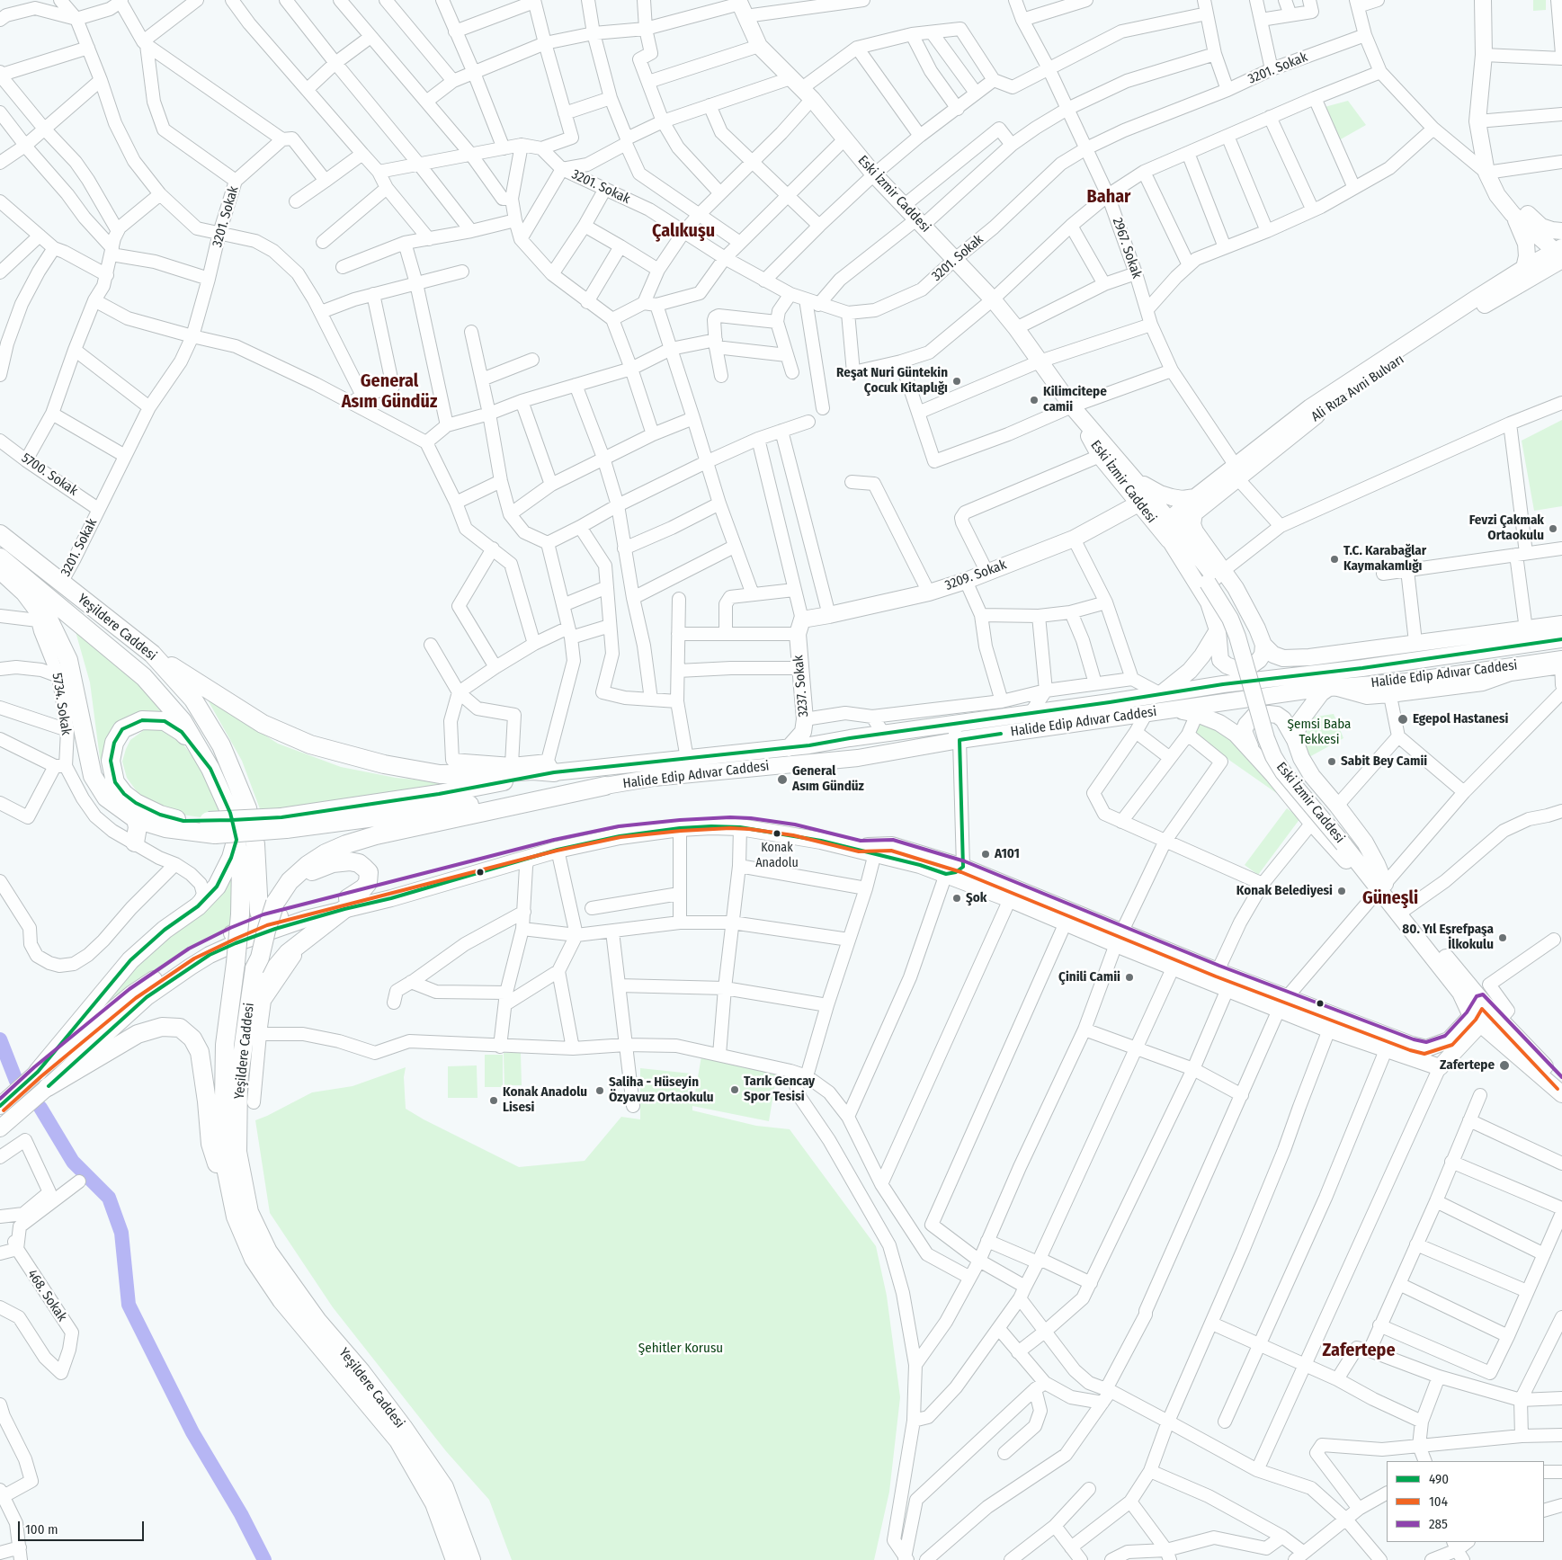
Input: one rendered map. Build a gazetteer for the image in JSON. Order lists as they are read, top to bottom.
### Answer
{
  "streets": {
    "highway": ["Yeşildere Caddesi"],
    "main road": [
      "Eski İzmir Caddesi",
      "Ali Rıza Avni Bulvarı",
      "3209. Sokak",
      "Halide Edip Adıvar Caddesi",
      "3237. Sokak"
    ],
    "street": [
      "3201. Sokak",
      "2967. Sokak",
      "5700. Sokak",
      "5734. Sokak",
      "468. Sokak"
    ]
  },
  "crossings": [
    ["3201. Sokak", "Eski İzmir Caddesi"],
    ["3201. Sokak", "2967. Sokak"],
    ["3201. Sokak", "5700. Sokak"],
    ["3201. Sokak", "Yeşildere Caddesi"],
    ["Eski İzmir Caddesi", "Ali Rıza Avni Bulvarı"],
    ["Eski İzmir Caddesi", "3209. Sokak"],
    ["2967. Sokak", "Ali Rıza Avni Bulvarı"],
    ["3209. Sokak", "3237. Sokak"],
    ["Halide Edip Adıvar Caddesi", "3237. Sokak"]
  ],
  "districts": [
    "Bahar",
    "Çalıkuşu",
    "General Asım Gündüz",
    "Güneşli",
    "Zafertepe"
  ],
  "parks": ["Şemsi Baba Tekkesi", "Şehitler Korusu"],
  "places": [
    "Reşat Nuri Güntekin Çocuk Kitaplığı",
    "Kilimcitepe camii",
    "Fevzi Çakmak Ortaokulu",
    "T.C. Karabağlar Kaymakamlığı",
    "Egepol Hastanesi",
    "Sabit Bey Camii",
    "General Asım Gündüz",
    "Konak Anadolu",
    "A101",
    "Konak Belediyesi",
    "Şok",
    "80. Yıl Eşrefpaşa İlkokulu",
    "Çinili Camii",
    "Zafertepe",
    "Tarık Gencay Spor Tesisi",
    "Saliha - Hüseyin Özyavuz Ortaokulu",
    "Konak Anadolu Lisesi"
  ],
  "lines": ["transit line 490", "transit line 285", "transit line 104"],
  "legend": ["490", "104", "285"],
  "scale_bar": "100 m"
}
